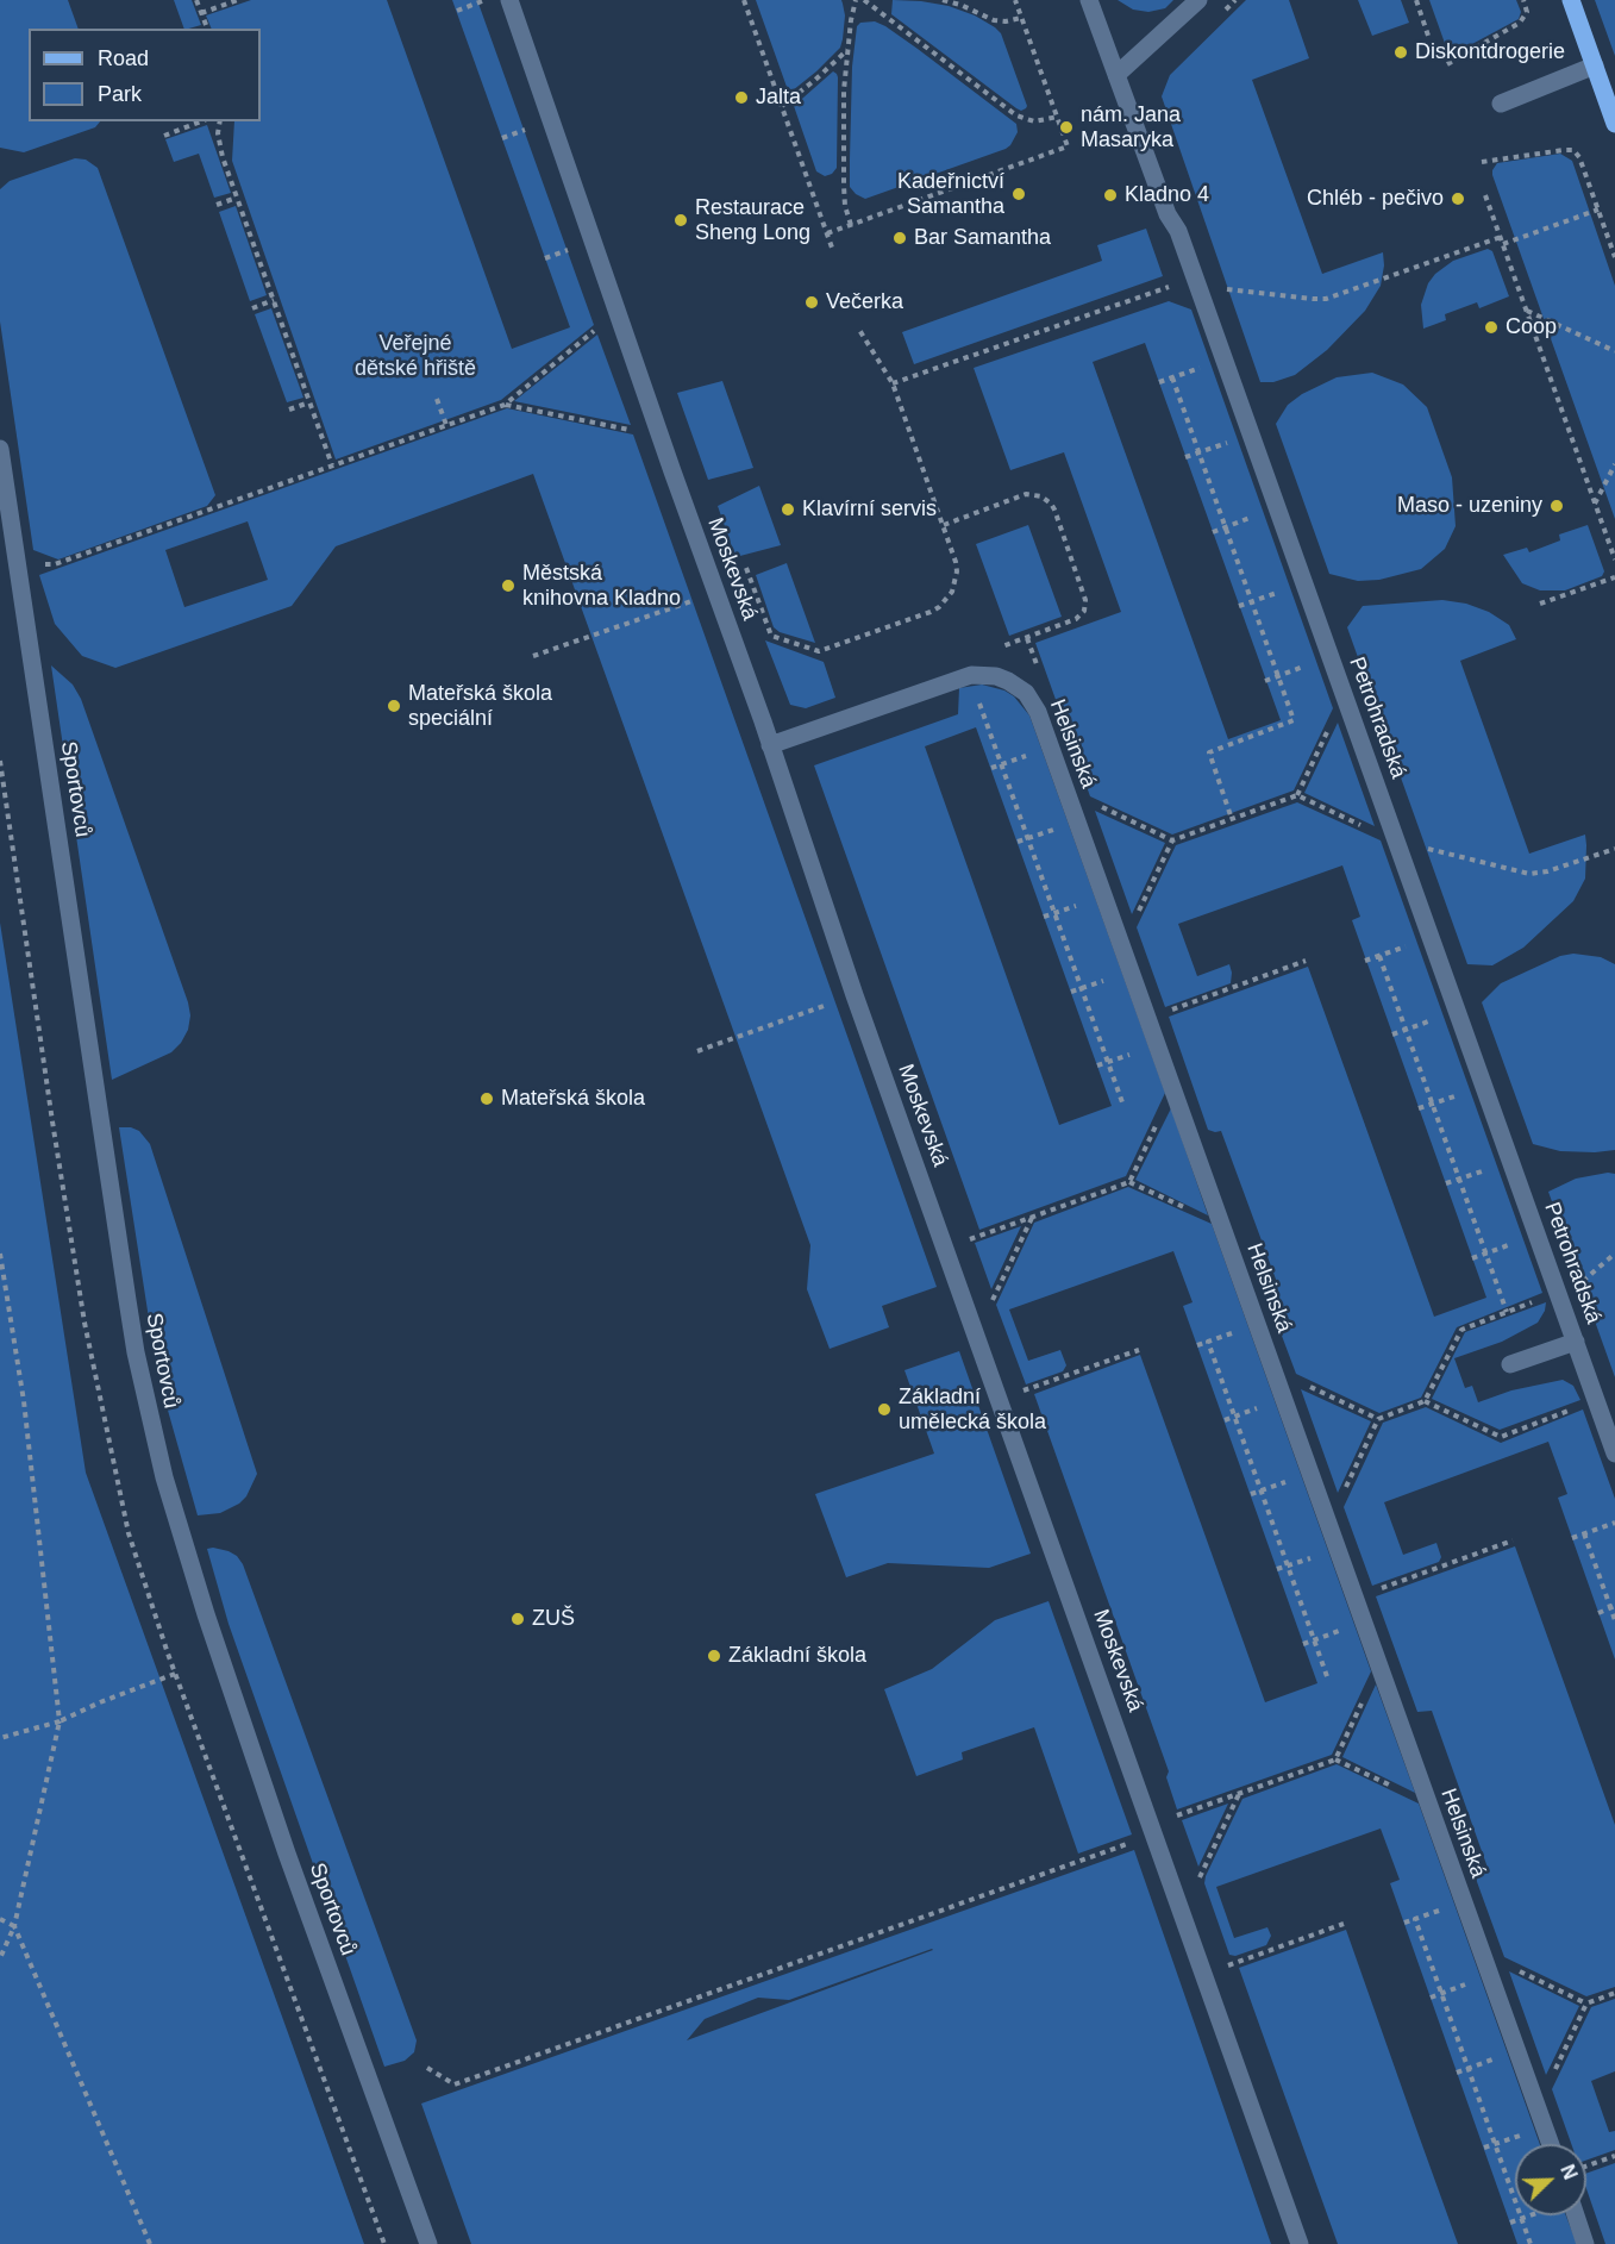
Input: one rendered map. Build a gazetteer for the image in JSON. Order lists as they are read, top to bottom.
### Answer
{
  "streets": {
    "street": [
      "Moskevská",
      "Petrohradská",
      "Helsinská",
      "Sportovců"
    ]
  },
  "crossings": [
    ["Moskevská", "Helsinská"]
  ],
  "parks": ["Veřejné dětské hřiště"],
  "places": [
    "Diskontdrogerie",
    "Jalta",
    "nám. Jana Masaryka",
    "Kadeřnictví Samantha",
    "Kladno 4",
    "Chléb - pečivo",
    "Restaurace Sheng Long",
    "Bar Samantha",
    "Večerka",
    "Coop",
    "Maso - uzeniny",
    "Klavírní servis",
    "Městská knihovna Kladno",
    "Mateřská škola speciální",
    "Mateřská škola",
    "Základní umělecká škola",
    "ZUŠ",
    "Základní škola"
  ],
  "legend": ["Road", "Park"],
  "north": "top right"
}
